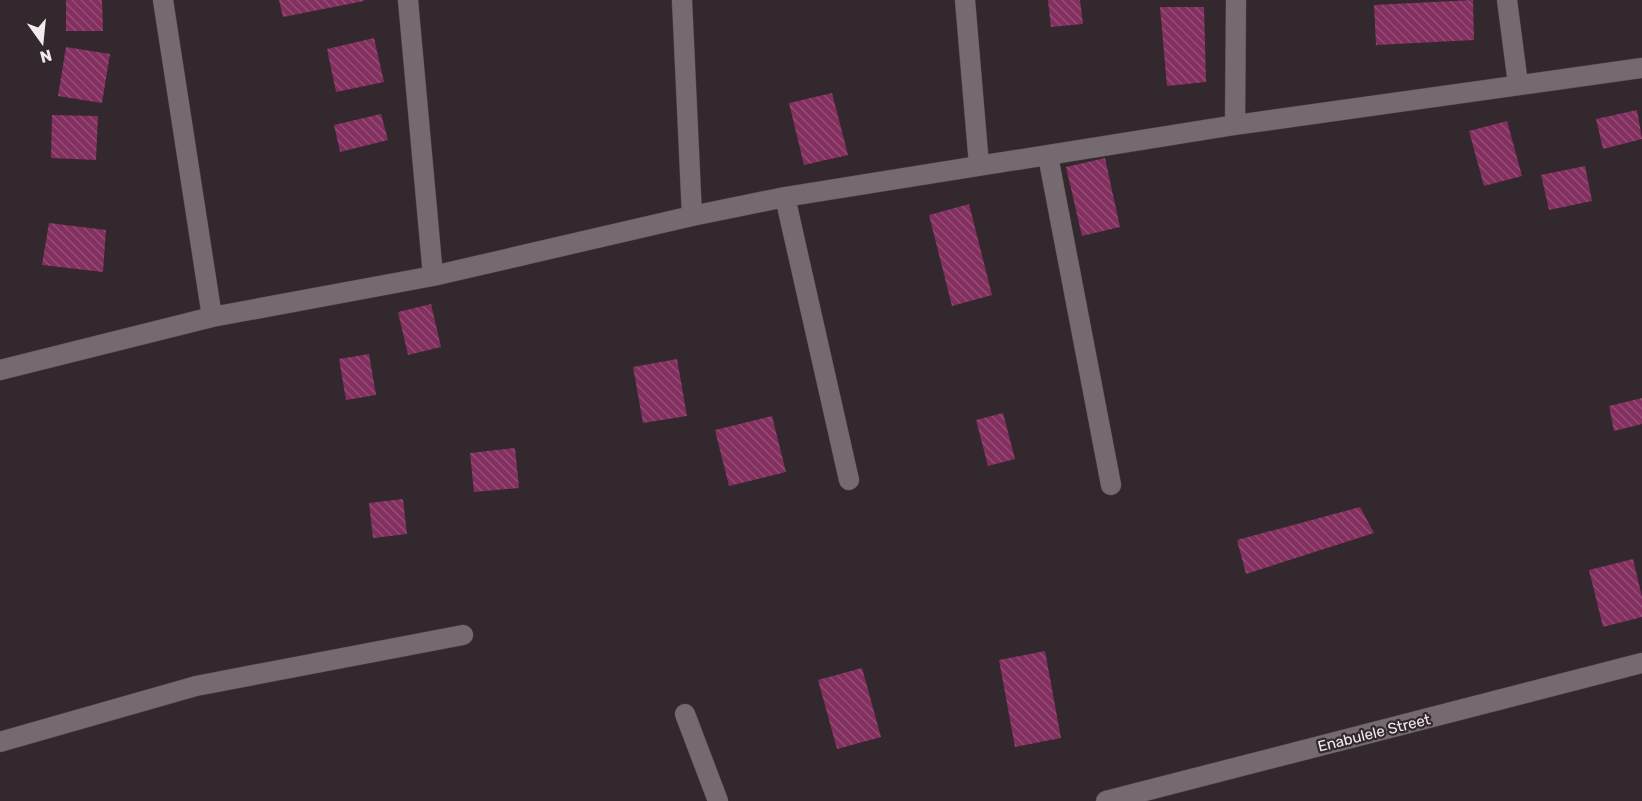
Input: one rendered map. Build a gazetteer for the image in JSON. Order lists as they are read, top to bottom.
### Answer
{
  "streets": {
    "street": ["Enabulele Street"]
  },
  "north": "bottom"
}
